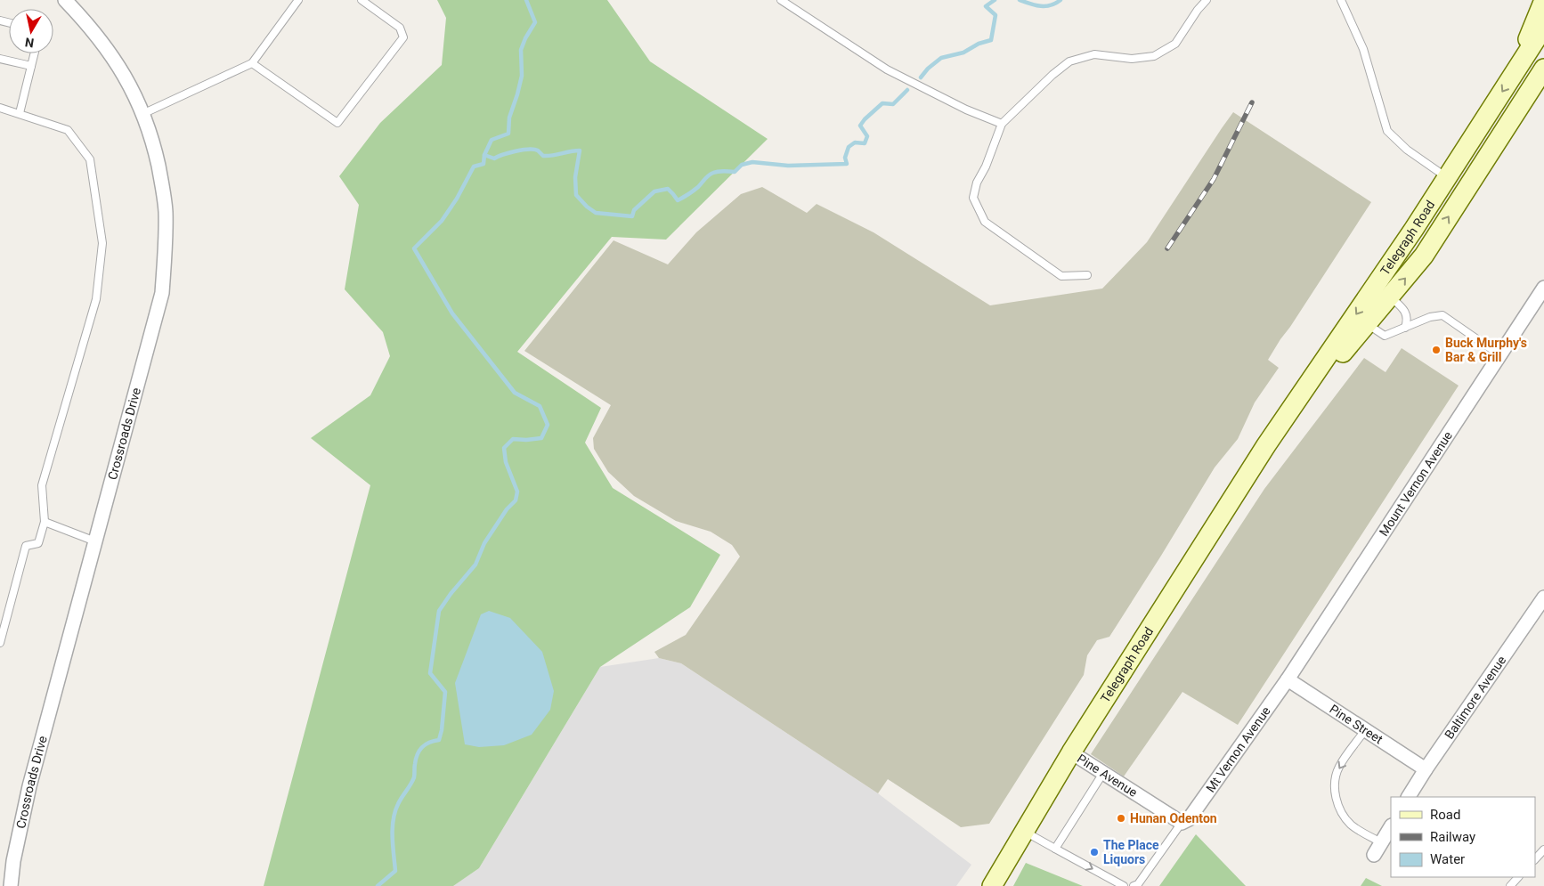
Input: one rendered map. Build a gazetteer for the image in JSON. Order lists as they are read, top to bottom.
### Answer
{
  "streets": {
    "main road": ["Telegraph Road"],
    "street": [
      "Crossroads Drive",
      "Mount Vernon Avenue",
      "Baltimore Avenue",
      "Pine Street",
      "Mt Vernon Avenue",
      "Pine Avenue"
    ]
  },
  "crossings": [
    ["Telegraph Road", "Pine Avenue"],
    ["Mount Vernon Avenue", "Pine Street"],
    ["Mount Vernon Avenue", "Mt Vernon Avenue"],
    ["Baltimore Avenue", "Pine Street"],
    ["Pine Street", "Mt Vernon Avenue"],
    ["Mt Vernon Avenue", "Pine Avenue"]
  ],
  "places": ["Buck Murphy's Bar & Grill", "Hunan Odenton", "The Place Liquors"],
  "legend": ["Road", "Railway", "Water"],
  "north": "bottom"
}
